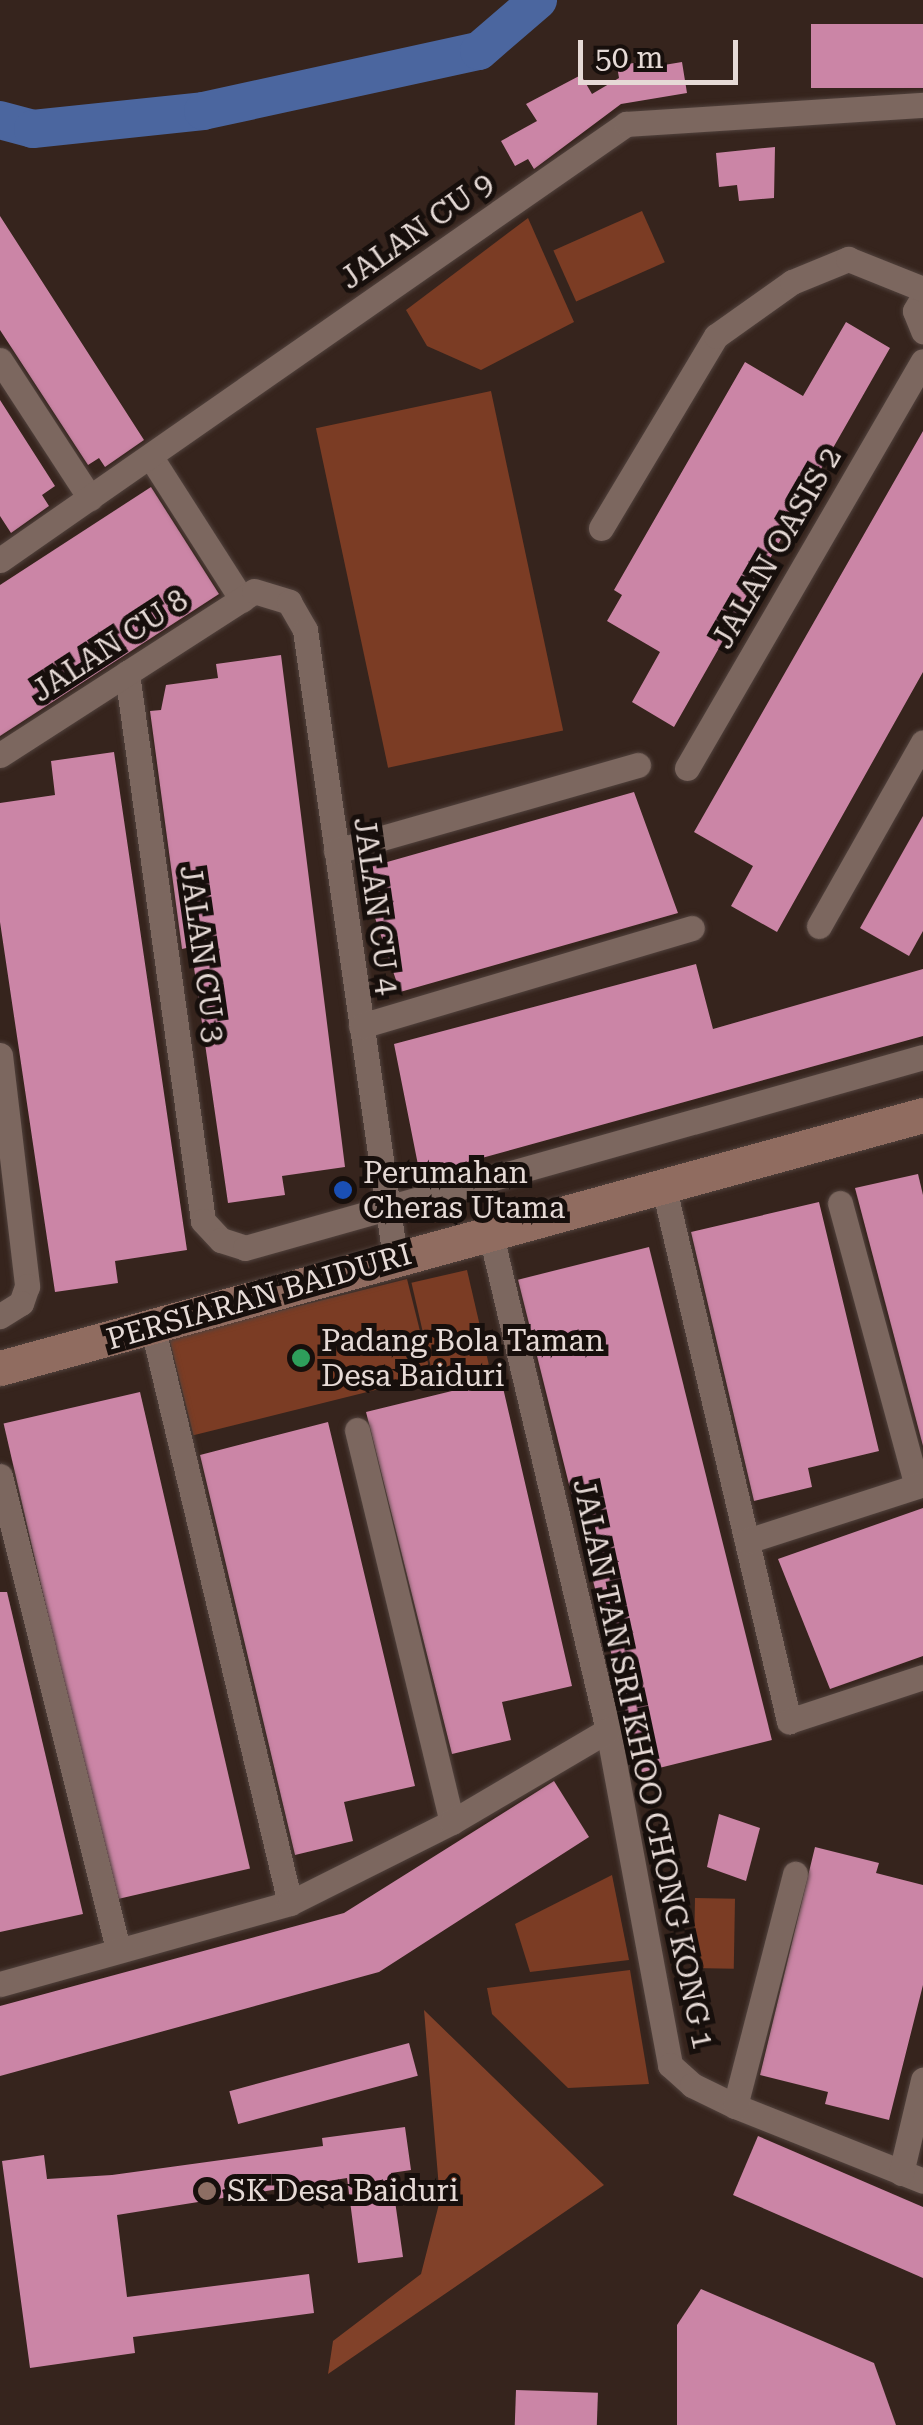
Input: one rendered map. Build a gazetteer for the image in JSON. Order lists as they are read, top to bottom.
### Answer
{
  "streets": {
    "street": [
      "JALAN CU 9",
      "JALAN OASIS 2",
      "JALAN CU 8",
      "JALAN CU 4",
      "JALAN CU 3",
      "PERSIARAN BAIDURI",
      "JALAN TAN SRI KHOO CHONG KONG 1"
    ]
  },
  "crossings": [
    ["JALAN CU 8", "JALAN CU 4"],
    ["JALAN CU 8", "JALAN CU 3"],
    ["JALAN CU 4", "JALAN CU 3"],
    ["JALAN CU 4", "PERSIARAN BAIDURI"],
    ["PERSIARAN BAIDURI", "JALAN TAN SRI KHOO CHONG KONG 1"]
  ],
  "places": ["Perumahan Cheras Utama", "Padang Bola Taman Desa Baiduri", "SK Desa Baiduri"],
  "scale_bar": "50 m"
}
